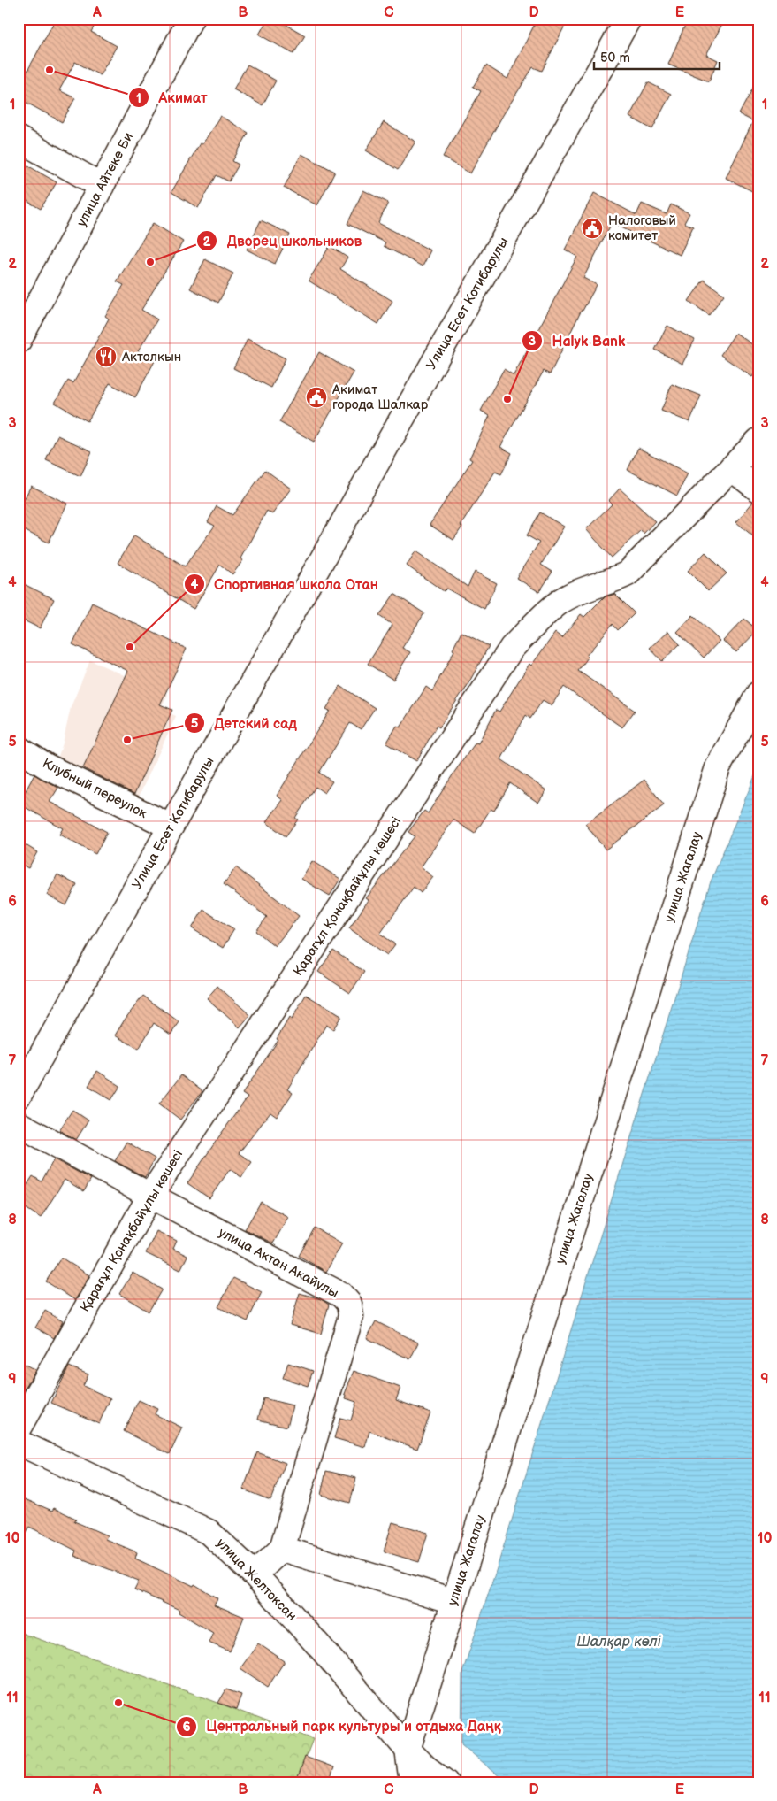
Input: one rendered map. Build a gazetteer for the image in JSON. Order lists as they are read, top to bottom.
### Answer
{
  "streets": {
    "street": [
      "улица Айтеке Би",
      "Улица Есет Котибарулы",
      "Клубный переулок",
      "улица Жагалау",
      "Қарағұл Қонақбайұлы көшесі",
      "улица Актан Акайулы",
      "улица Желтоксан"
    ]
  },
  "crossings": [
    ["Улица Есет Котибарулы", "Клубный переулок"],
    ["улица Жагалау", "улица Желтоксан"],
    ["Қарағұл Қонақбайұлы көшесі", "улица Актан Акайулы"]
  ],
  "water": ["Шалқар көлі"],
  "places": {
    "other": [
      "Акимат",
      "Дворец школьников",
      "Halyk Bank",
      "Спортивная школа Отан",
      "Детский сад",
      "Центральный парк культуры и отдыха Даңқ"
    ],
    "public building": ["Налоговый комитет", "Акимат города Шалкар"],
    "restaurant": ["Актолкын"]
  },
  "scale_bar": "50 m",
  "grid": {
    "columns": [
      "A",
      "B",
      "C",
      "D",
      "E"
    ],
    "rows": [
      "1",
      "2",
      "3",
      "4",
      "5",
      "6",
      "7",
      "8",
      "9",
      "10",
      "11"
    ]
  }
}
